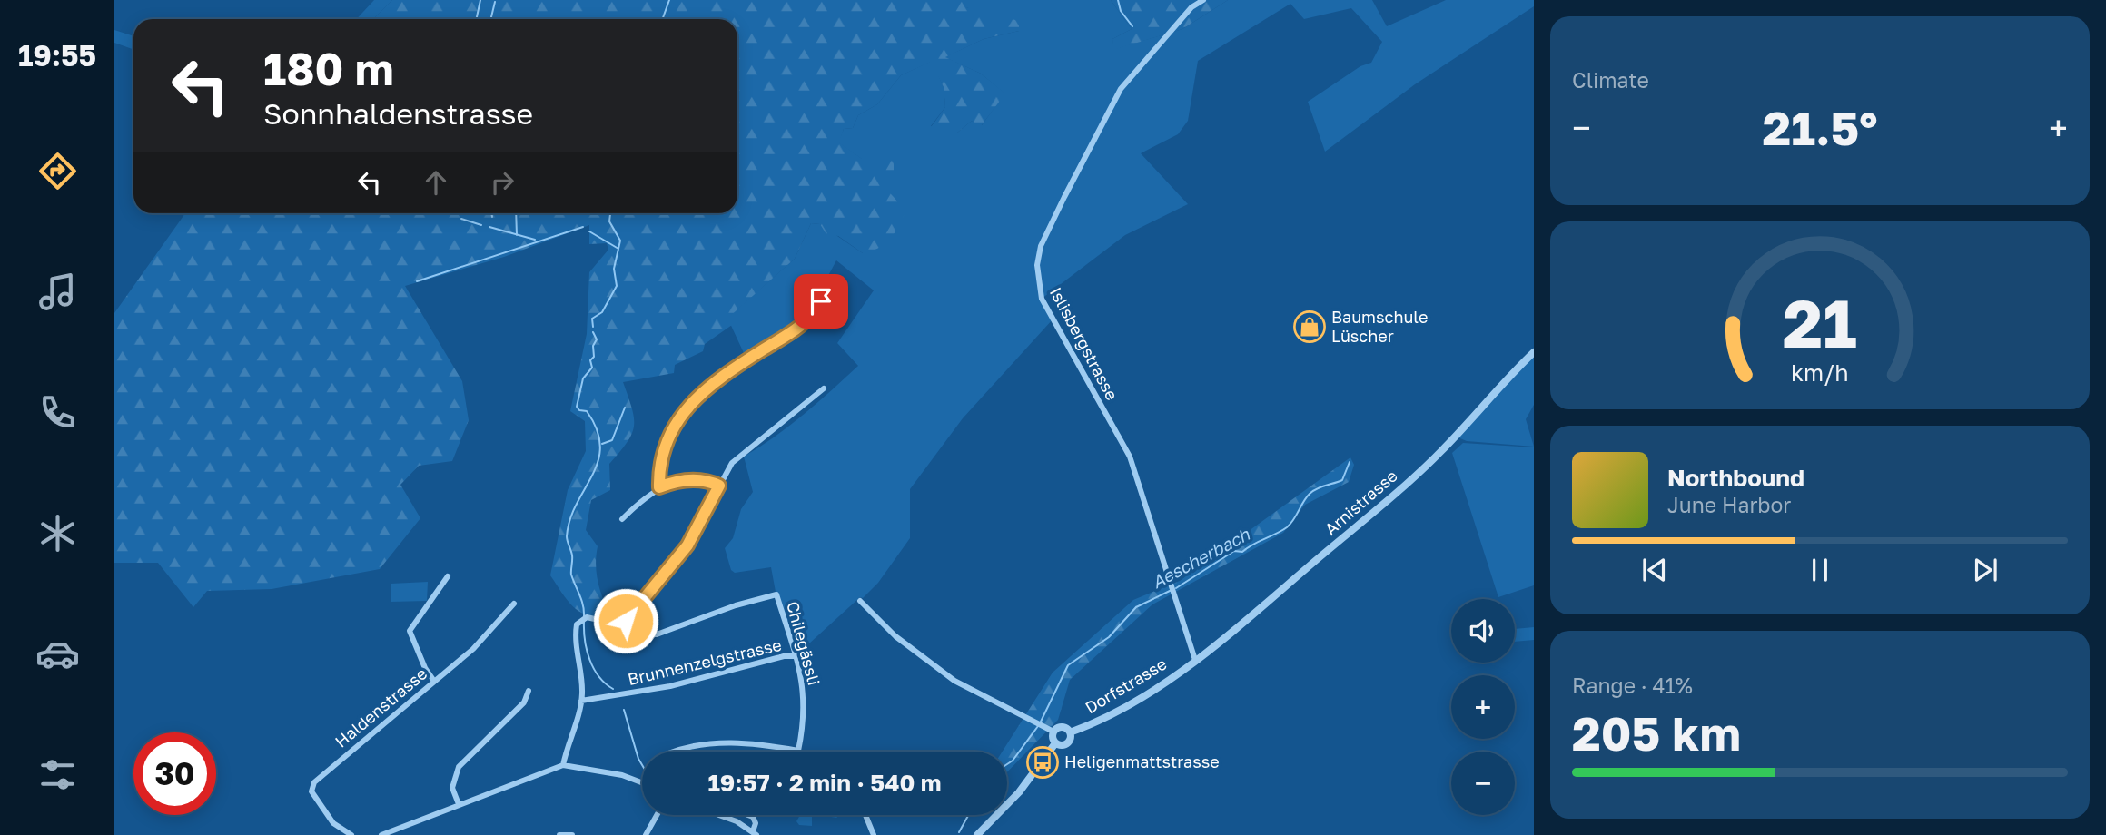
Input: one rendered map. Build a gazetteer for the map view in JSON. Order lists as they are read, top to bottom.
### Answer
{
  "streets": {
    "street": [
      "Islisbergstrasse",
      "Arnistrasse",
      "Chilegässli",
      "Brunnenzelgstrasse",
      "Dorfstrasse",
      "Haldenstrasse"
    ]
  },
  "crossings": [
    ["Islisbergstrasse", "Arnistrasse"],
    ["Islisbergstrasse", "Dorfstrasse"],
    ["Arnistrasse", "Dorfstrasse"],
    ["Chilegässli", "Brunnenzelgstrasse"]
  ],
  "water": ["Aescherbach"],
  "places": {
    "shop": ["Baumschule Lüscher"],
    "bus stop": ["Heligenmattstrasse"]
  },
  "page": {
    "tabs": "19:55",
    "tile": [
      "Climate",
      ["Range · 41%", "205 km"]
    ],
    "turn": ["180 m", "Sonnhaldenstrasse"],
    "heat": ["−", "21.5°", "+"],
    "song": ["Northbound", "June Harbor"],
    "map_buttons": ["+", "−"],
    "limit": "30",
    "trip": "19:57 · 2 min · 540 m",
    "gauge": ["21", "km/h"]
  }
}
